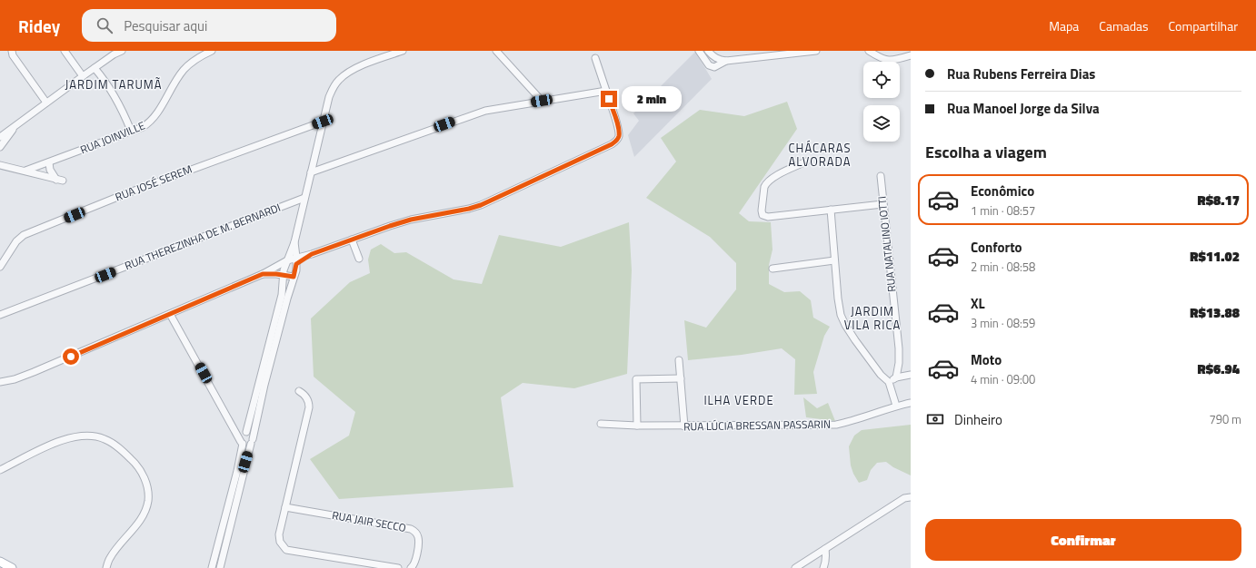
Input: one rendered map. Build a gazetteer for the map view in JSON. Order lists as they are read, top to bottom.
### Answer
{
  "streets": {
    "street": [
      "RUA JOINVILLE",
      "RUA JOSÉ SEREM",
      "RUA THEREZINHA DE M. BERNARDI",
      "RUA NATALINO IOTTI",
      "RUA LÚCIA BRESSAN PASSARIN",
      "RUA JAIR SECCO"
    ]
  },
  "districts": [
    "JARDIM TARUMÃ",
    "CHÁCARAS ALVORADA",
    "JARDIM VILA RICA",
    "ILHA VERDE"
  ],
  "page": {
    "header": "Ridey",
    "search": "Pesquisar aqui",
    "nav": ["Mapa", "Camadas", "Compartilhar"],
    "banner": ["Rua Rubens Ferreira Dias", "Rua Manoel Jorge da Silva"],
    "bubble": "2 min",
    "heading": "Escolha a viagem",
    "list": [
      {
        "name": "Econômico",
        "note": "1 min · 08:57",
        "value": "R$8.17"
      },
      {
        "name": "Conforto",
        "note": "2 min · 08:58",
        "value": "R$11.02"
      },
      {
        "name": "XL",
        "note": "3 min · 08:59",
        "value": "R$13.88"
      },
      {
        "name": "Moto",
        "note": "4 min · 09:00",
        "value": "R$6.94"
      }
    ],
    "pay": ["Dinheiro", "790 m"],
    "buttons": "Confirmar"
  }
}
